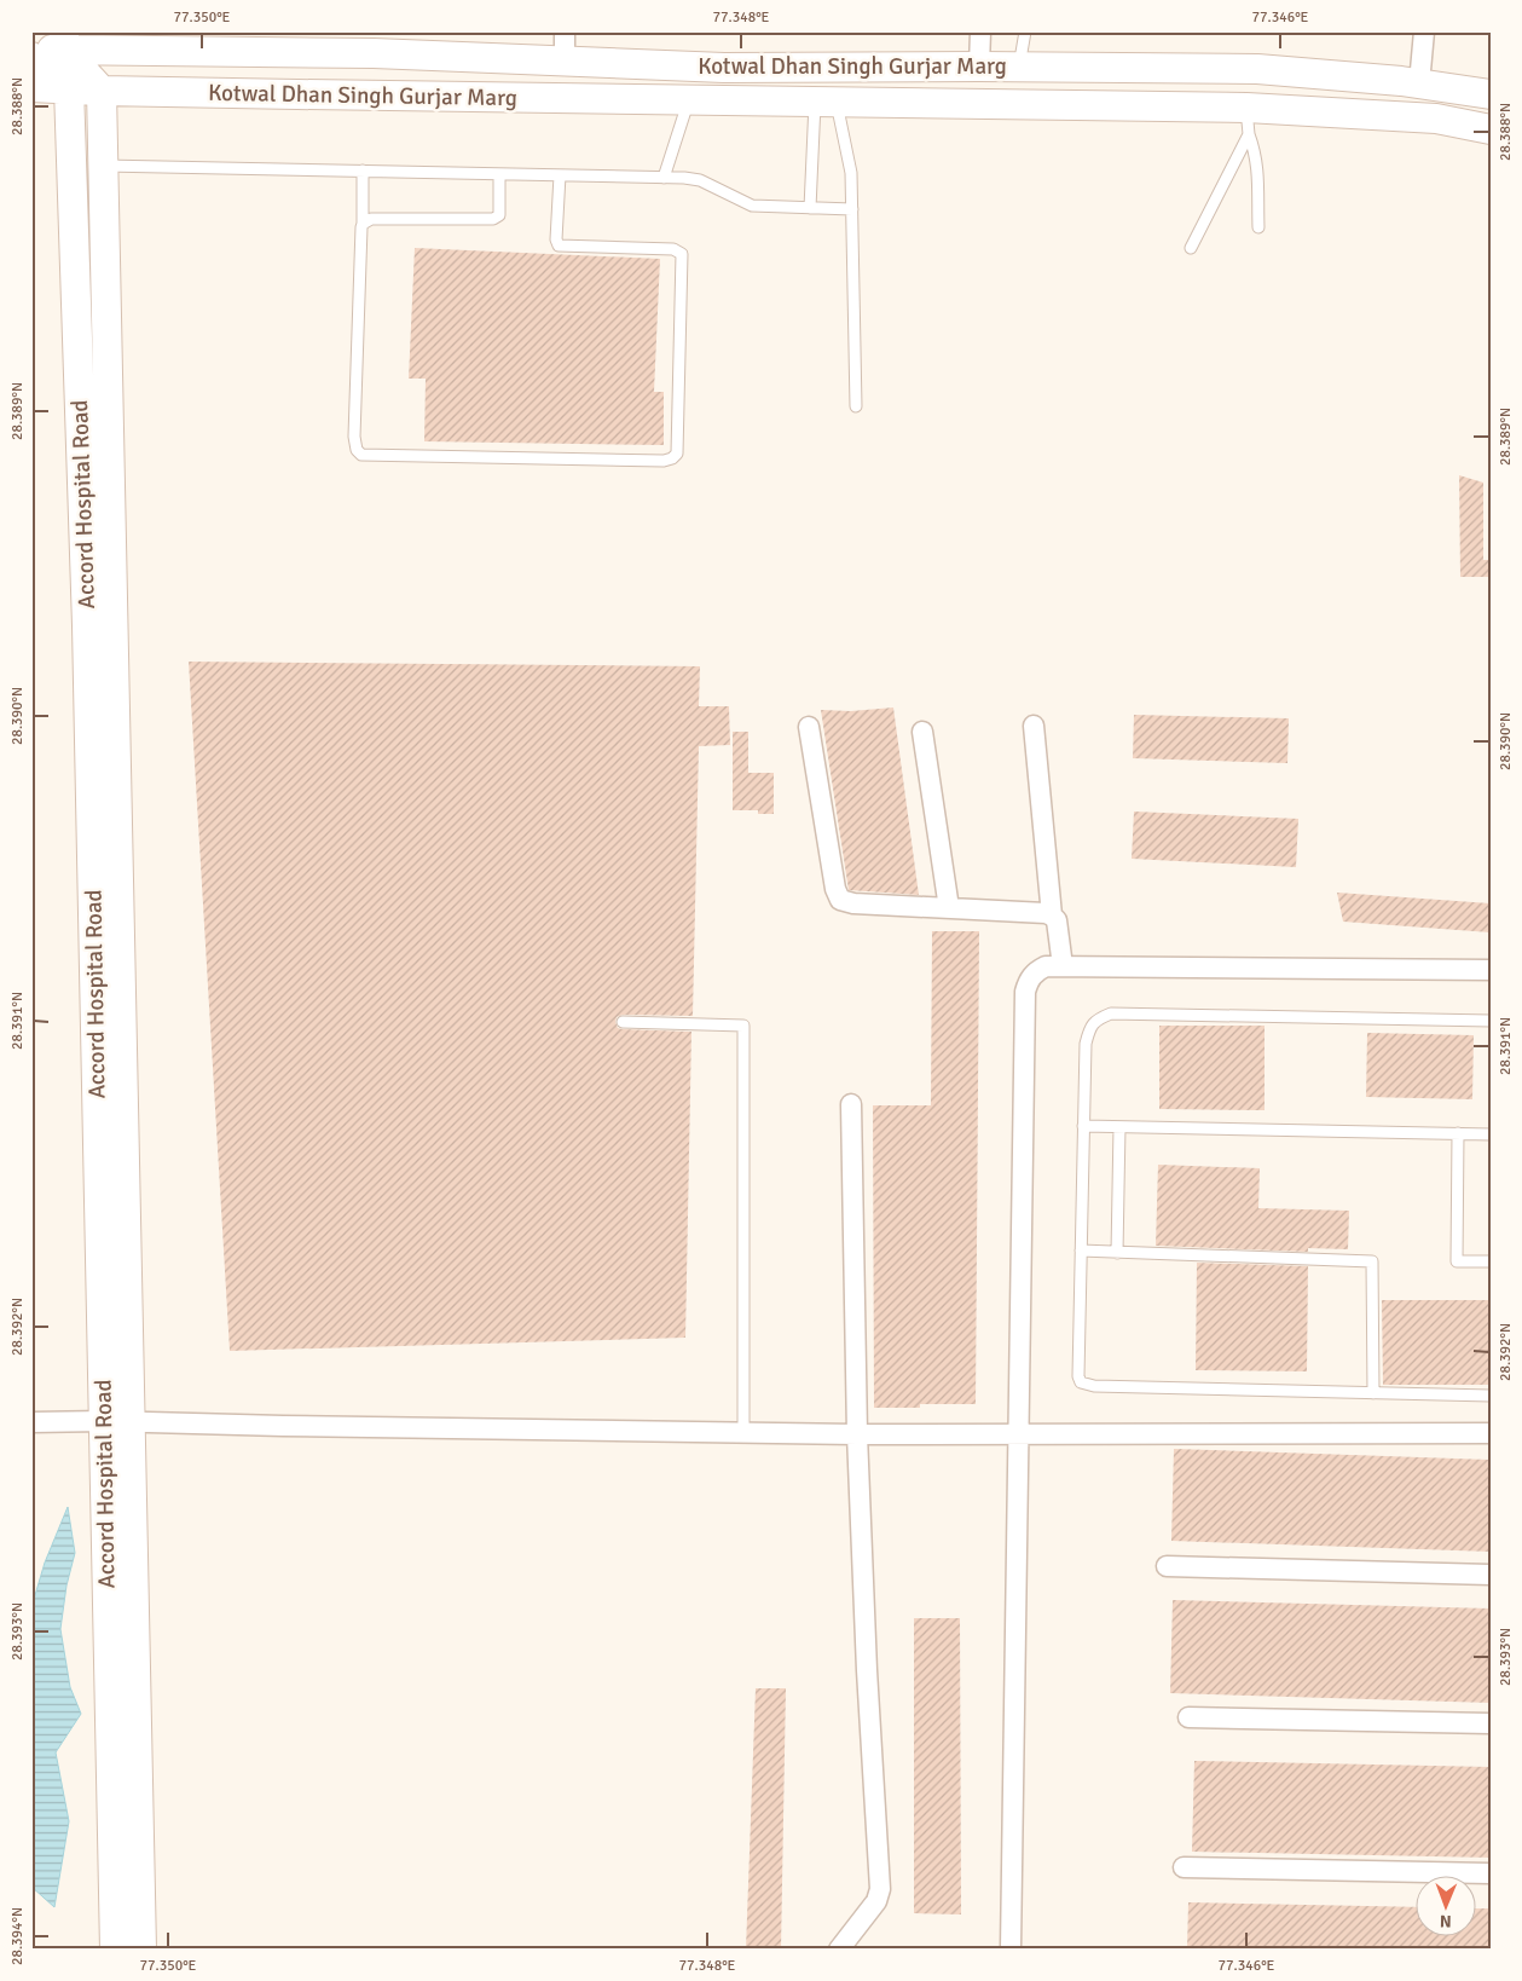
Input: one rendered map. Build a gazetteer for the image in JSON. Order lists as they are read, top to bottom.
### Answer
{
  "streets": {
    "street": ["Kotwal Dhan Singh Gurjar Marg", "Accord Hospital Road"]
  },
  "crossings": [
    ["Kotwal Dhan Singh Gurjar Marg", "Accord Hospital Road"]
  ],
  "north": "bottom",
  "coordinates": [
    "77.350°E",
    "77.348°E",
    "77.346°E",
    "28.388°N",
    "28.389°N",
    "28.390°N",
    "28.391°N",
    "28.392°N",
    "28.393°N",
    "28.394°N"
  ]
}
